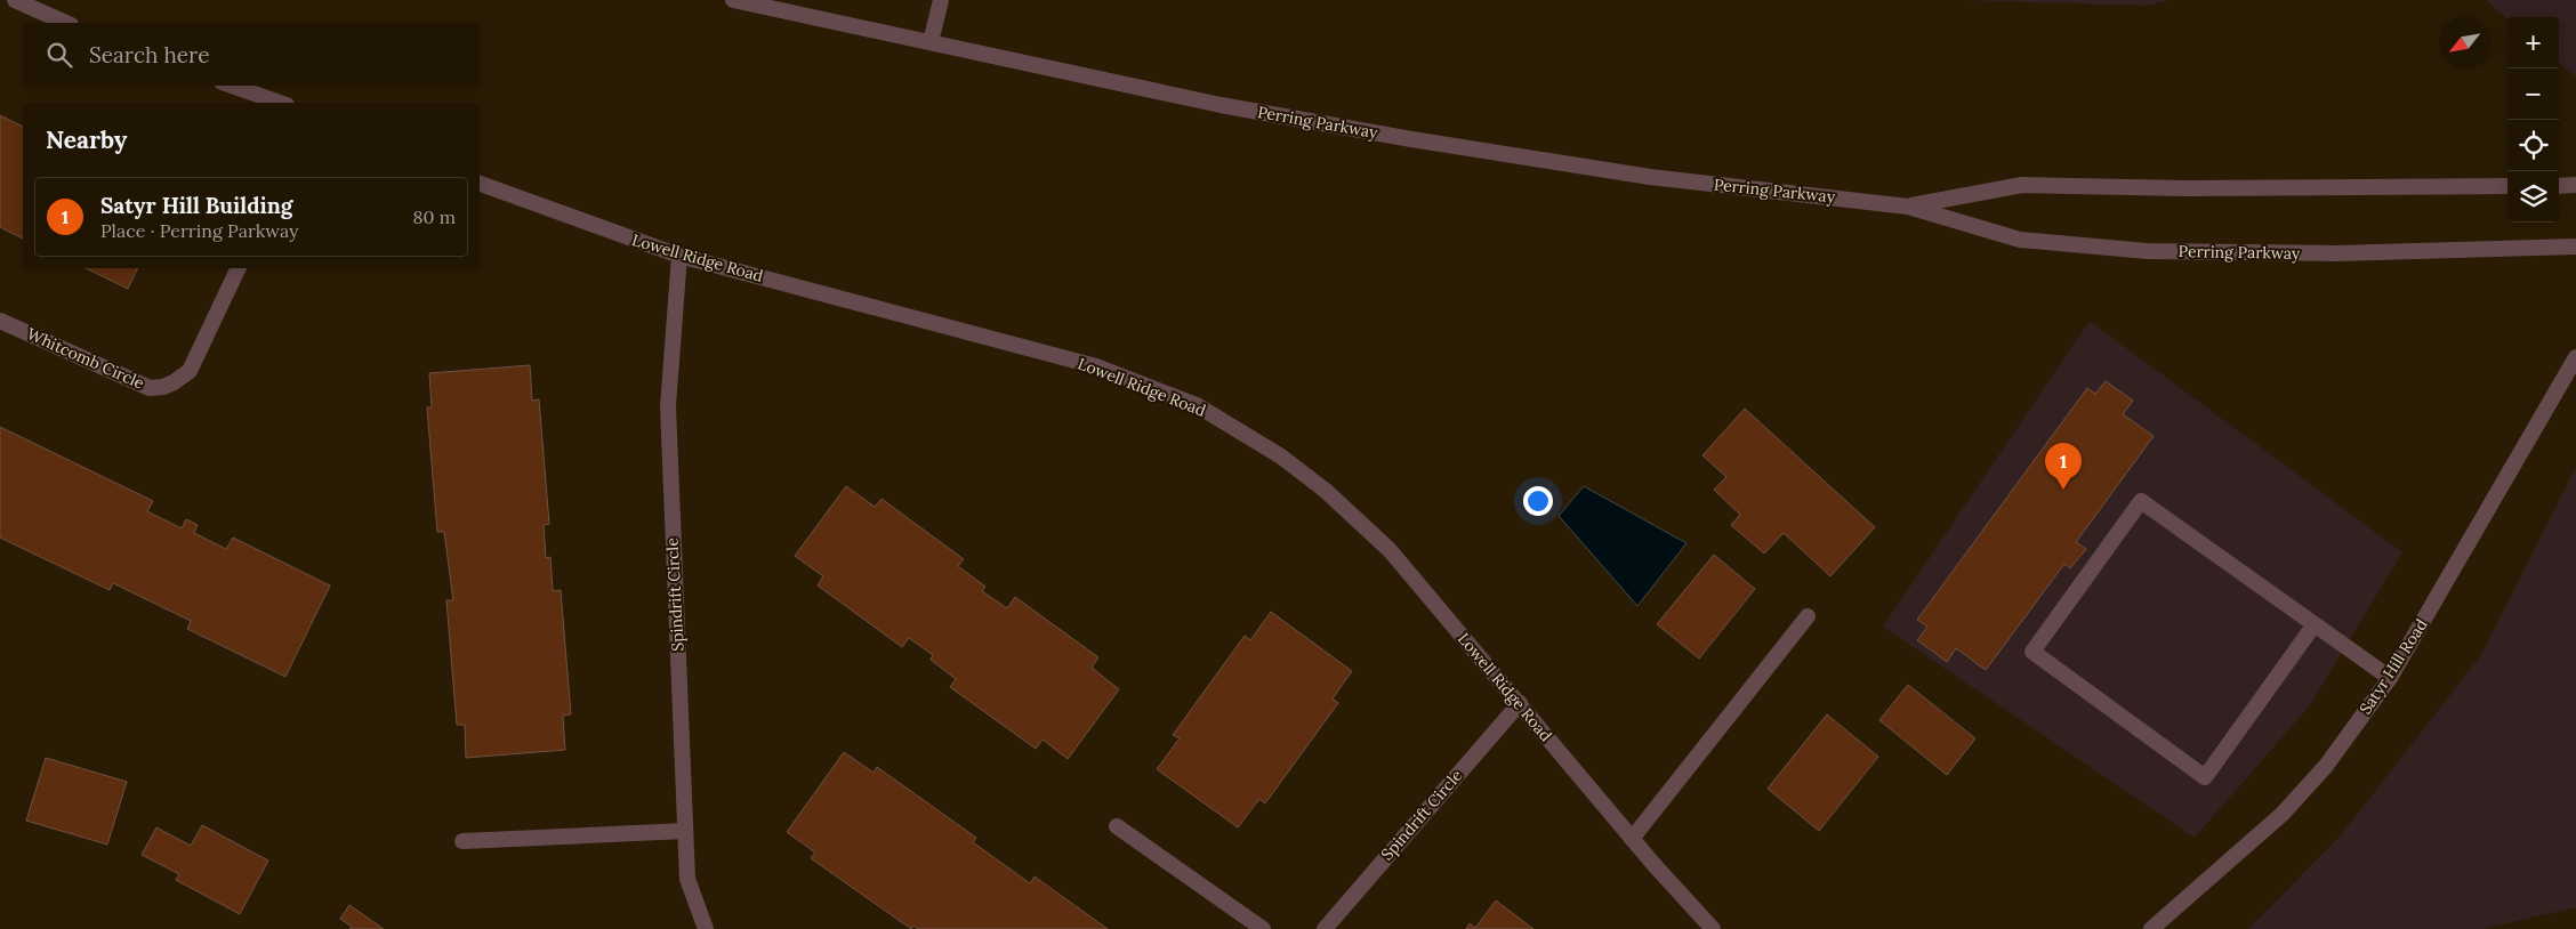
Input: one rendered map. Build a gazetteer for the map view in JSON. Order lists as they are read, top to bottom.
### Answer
{
  "streets": {
    "street": [
      "Perring Parkway",
      "Lowell Ridge Road",
      "Whitcomb Circle",
      "Spindrift Circle",
      "Satyr Hill Road"
    ]
  },
  "crossings": [
    ["Lowell Ridge Road", "Spindrift Circle"]
  ],
  "north": "bottom left",
  "page": {
    "map_buttons": ["+", "−"],
    "search": "Search here",
    "heading": "Nearby",
    "list": [
      {
        "mark": "1",
        "name": "Satyr Hill Building",
        "note": "Place · Perring Parkway",
        "value": "80 m"
      }
    ],
    "pins": "1"
  }
}
